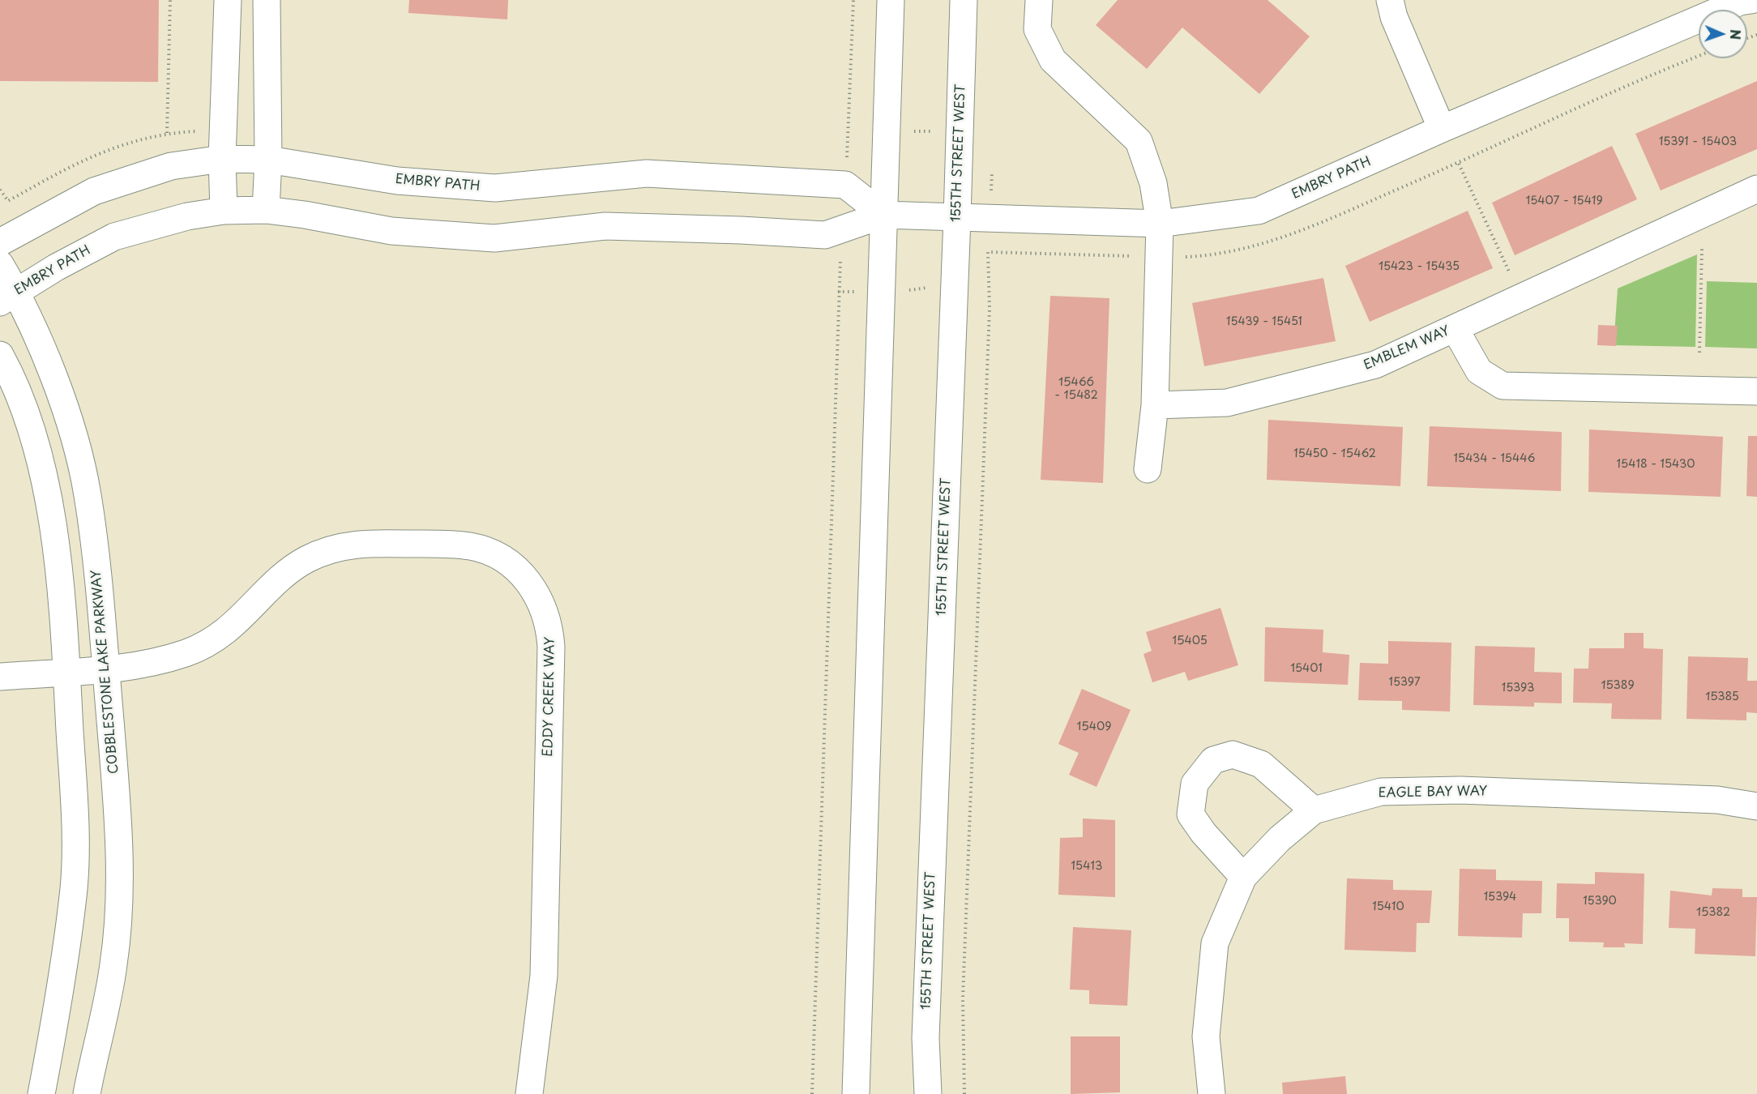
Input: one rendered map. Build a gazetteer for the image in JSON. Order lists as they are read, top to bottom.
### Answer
{
  "streets": {
    "street": [
      "155TH STREET WEST",
      "EMBRY PATH",
      "EMBLEM WAY",
      "COBBLESTONE LAKE PARKWAY",
      "EDDY CREEK WAY",
      "EAGLE BAY WAY"
    ]
  },
  "crossings": [
    ["155TH STREET WEST", "EMBRY PATH"],
    ["EMBRY PATH", "COBBLESTONE LAKE PARKWAY"],
    ["COBBLESTONE LAKE PARKWAY", "EDDY CREEK WAY"]
  ],
  "house_numbers": [
    "15391 - 15403",
    "15407 - 15419",
    "15423 - 15435",
    "15439 - 15451",
    "15466 - 15482",
    "15450 - 15462",
    "15434 - 15446",
    "15418 - 15430",
    "15405",
    "15401",
    "15397",
    "15389",
    "15393",
    "15385",
    "15409",
    "15413",
    "15394",
    "15390",
    "15410",
    "15382"
  ],
  "north": "right"
}
